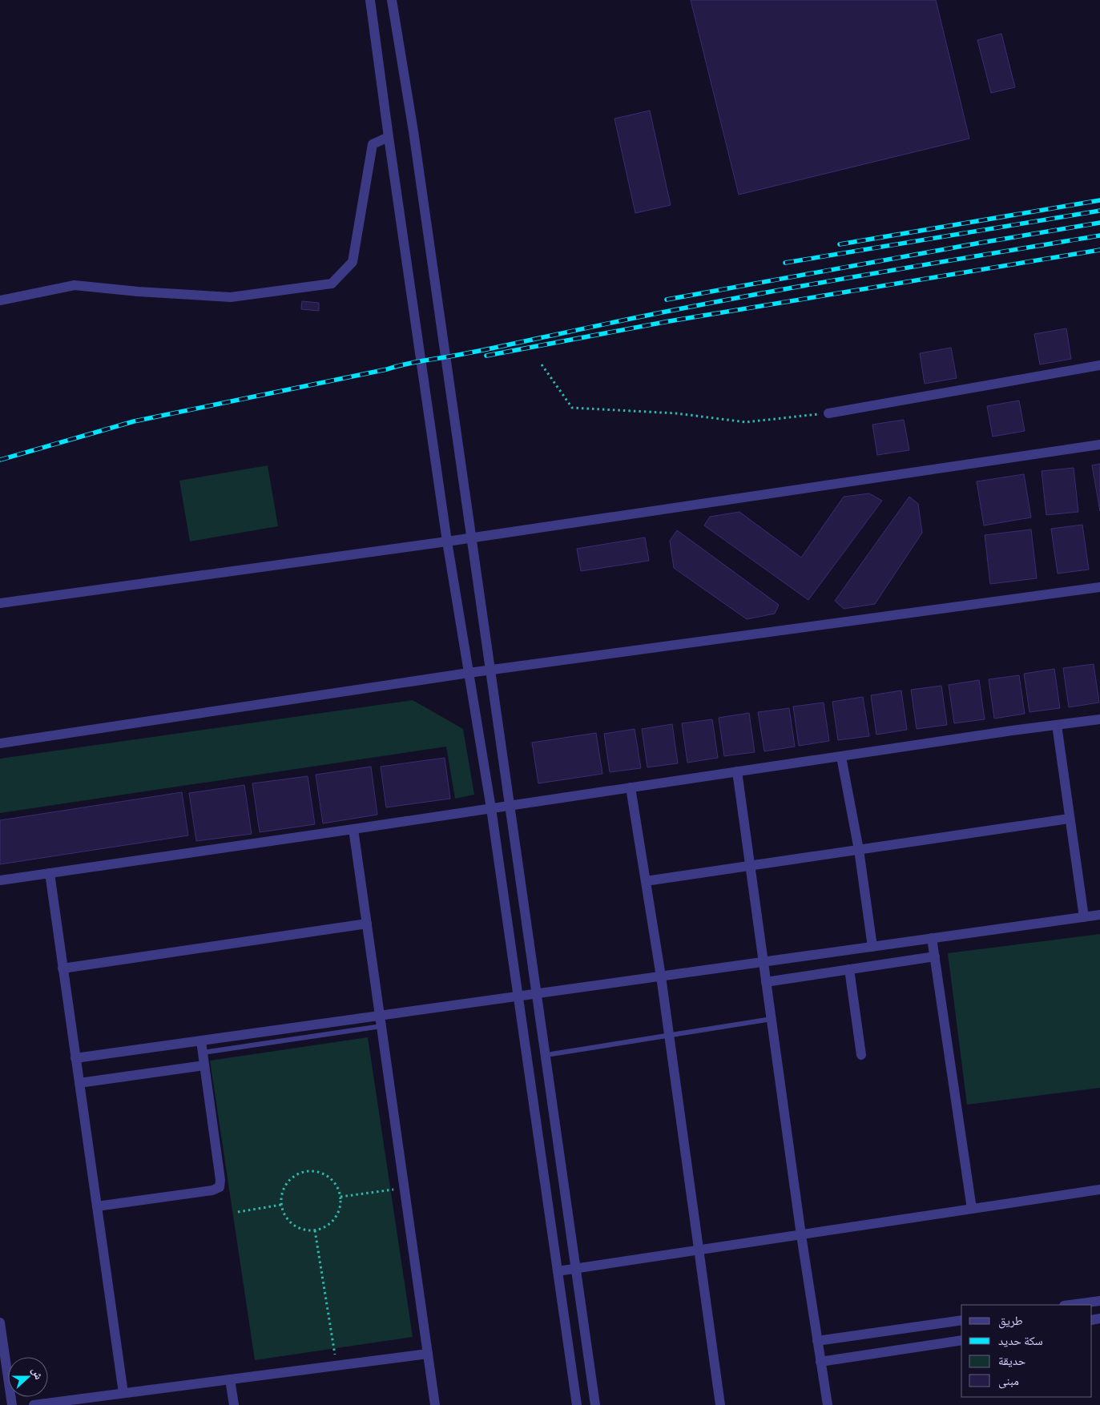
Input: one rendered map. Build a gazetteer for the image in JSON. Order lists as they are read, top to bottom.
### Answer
{
  "legend": [
    "طريق",
    "سكة حديد",
    "حديقة",
    "مبنى"
  ],
  "north": "right"
}
